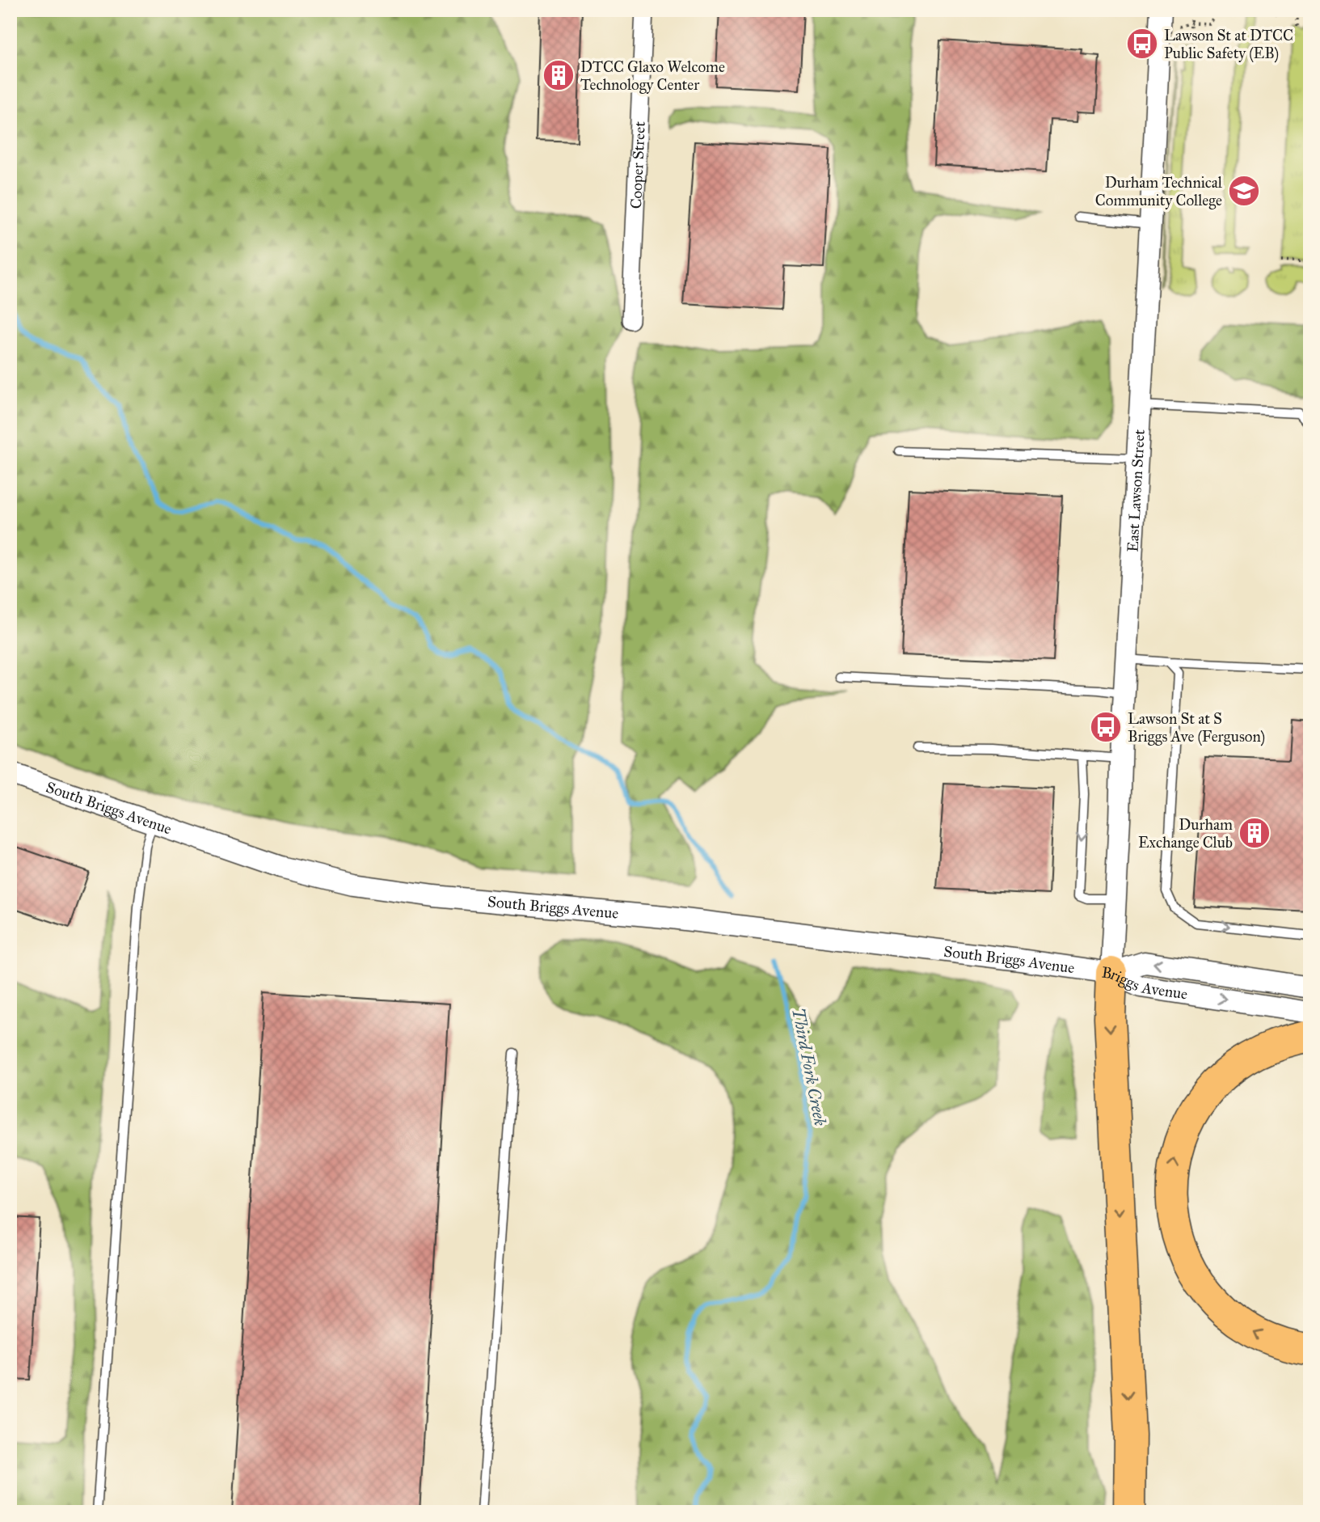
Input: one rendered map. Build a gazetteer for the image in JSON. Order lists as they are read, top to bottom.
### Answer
{
  "streets": {
    "street": [
      "Cooper Street",
      "East Lawson Street",
      "South Briggs Avenue",
      "Briggs Avenue"
    ]
  },
  "crossings": [
    ["East Lawson Street", "South Briggs Avenue"],
    ["East Lawson Street", "Briggs Avenue"],
    ["South Briggs Avenue", "Briggs Avenue"]
  ],
  "water": ["Third Fork Creek"],
  "places": {
    "bus stop": ["Lawson St at DTCC Public Safety (EB)", "Lawson St at S Briggs Ave (Ferguson)"],
    "building": ["DTCC Glaxo Welcome Technology Center", "Durham Exchange Club"],
    "school or university": ["Durham Technical Community College"]
  }
}
